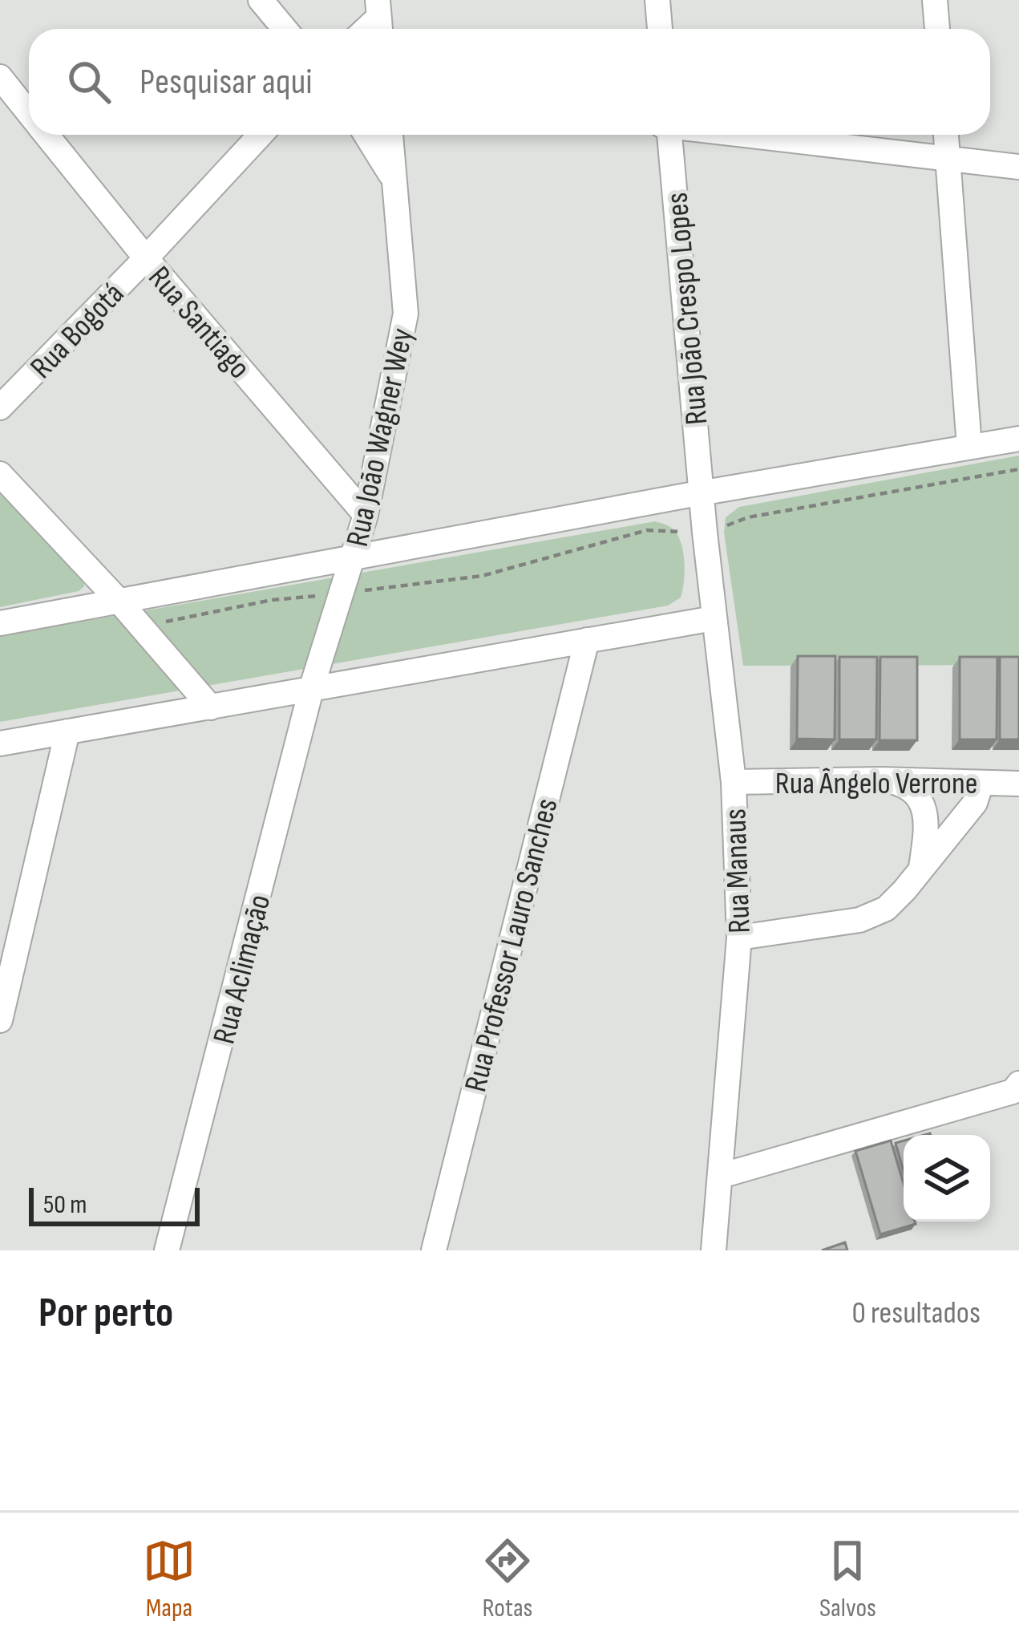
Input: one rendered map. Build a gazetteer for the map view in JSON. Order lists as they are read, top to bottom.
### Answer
{
  "streets": {
    "street": [
      "Rua João Crespo Lopes",
      "Rua Santiago",
      "Rua Bogotá",
      "Rua João Wagner Wey",
      "Rua Ângelo Verrone",
      "Rua Manaus",
      "Rua Professor Lauro Sanches",
      "Rua Aclimação"
    ]
  },
  "crossings": [
    ["Rua João Crespo Lopes", "Rua Manaus"],
    ["Rua Santiago", "Rua Bogotá"],
    ["Rua Santiago", "Rua João Wagner Wey"],
    ["Rua João Wagner Wey", "Rua Aclimação"],
    ["Rua Ângelo Verrone", "Rua Manaus"]
  ],
  "scale_bar": "50 m",
  "page": {
    "search": "Pesquisar aqui",
    "scale": "50 m",
    "heading": ["Por perto", "0 resultados"],
    "nav": ["Mapa", "Rotas", "Salvos"]
  }
}
